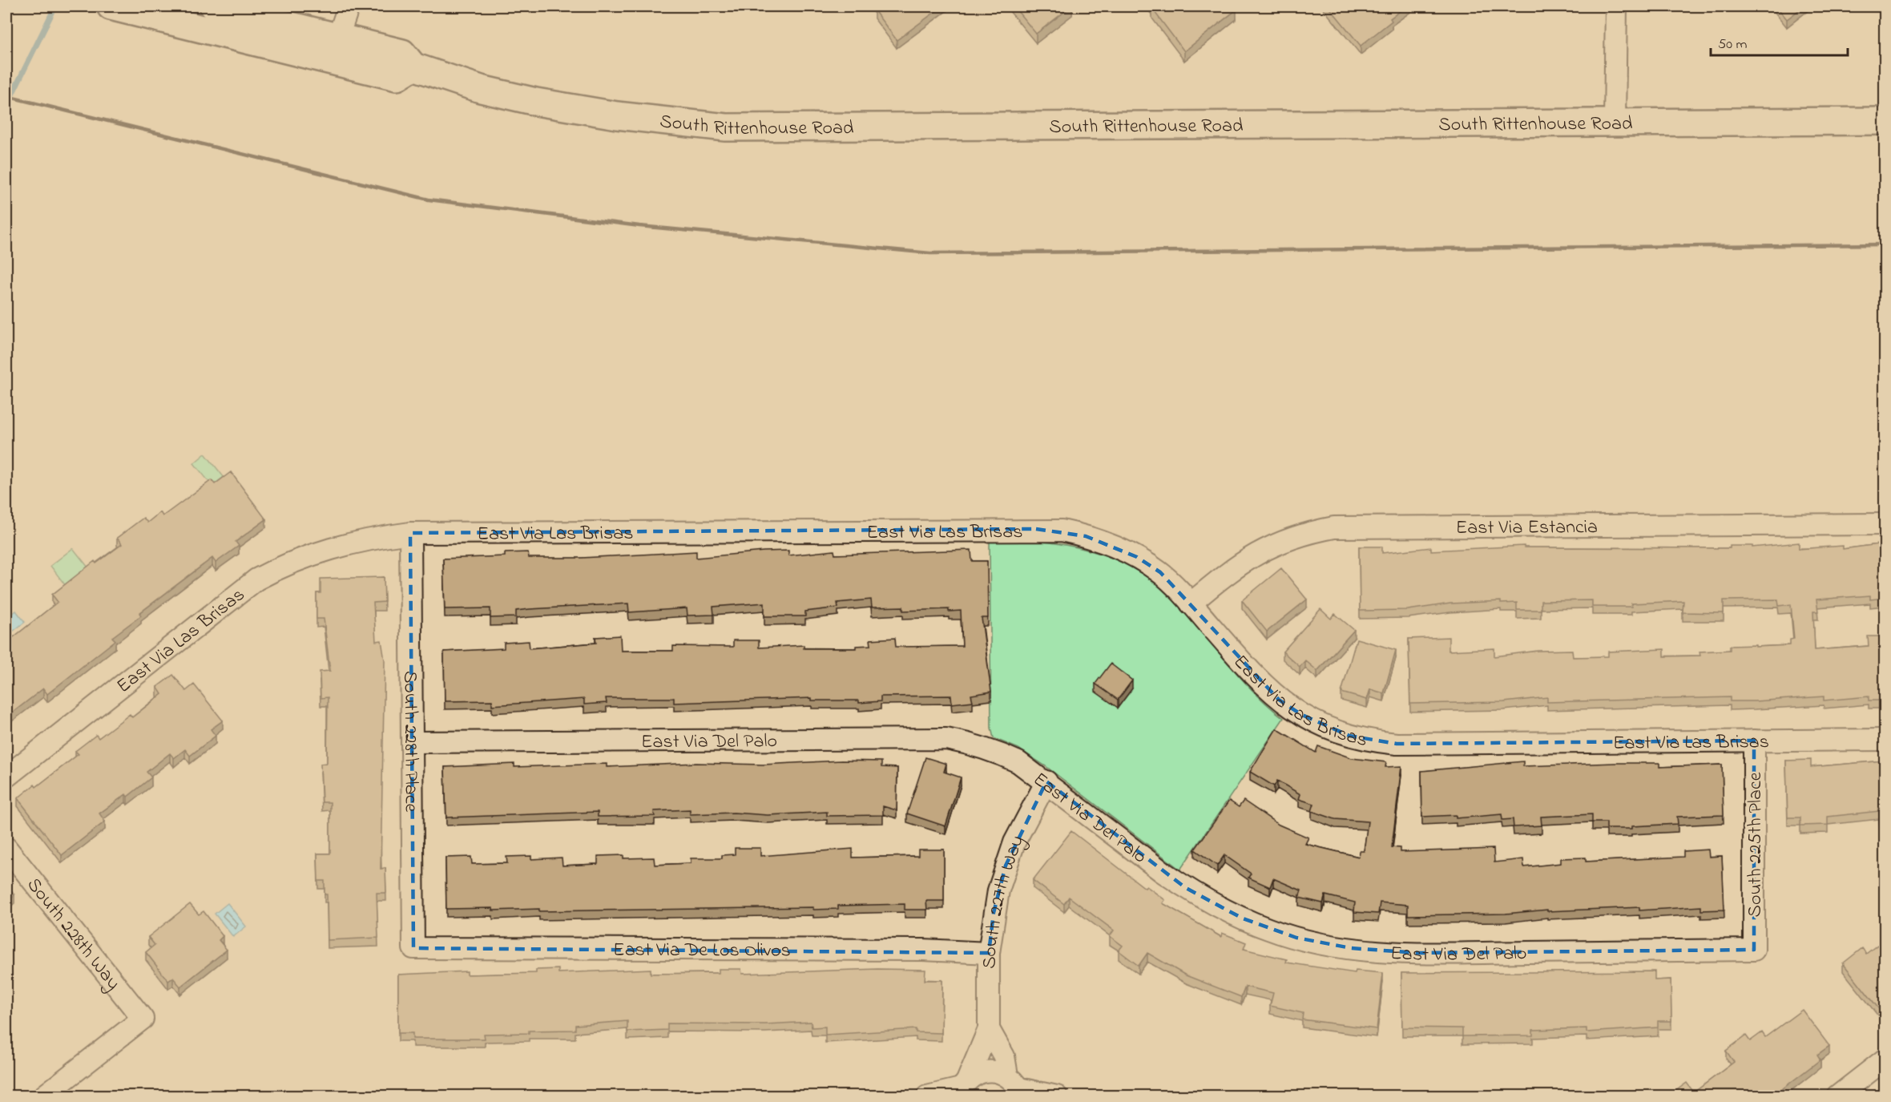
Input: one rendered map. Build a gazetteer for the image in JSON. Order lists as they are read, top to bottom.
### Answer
{
  "streets": {
    "main road": ["South Rittenhouse Road"],
    "street": [
      "East Via Estancia",
      "East Via Las Brisas",
      "South 228th Place",
      "East Via Del Palo",
      "South 225th Place",
      "South 227th Way",
      "South 228th Way",
      "East Via De Los Olivos"
    ]
  },
  "crossings": [
    ["East Via Estancia", "East Via Las Brisas"],
    ["East Via Las Brisas", "South 228th Place"],
    ["East Via Las Brisas", "South 225th Place"],
    ["South 228th Place", "East Via Del Palo"],
    ["South 228th Place", "East Via De Los Olivos"],
    ["East Via Del Palo", "South 225th Place"],
    ["East Via Del Palo", "South 227th Way"],
    ["South 227th Way", "East Via De Los Olivos"]
  ],
  "scale_bar": "50 m"
}
